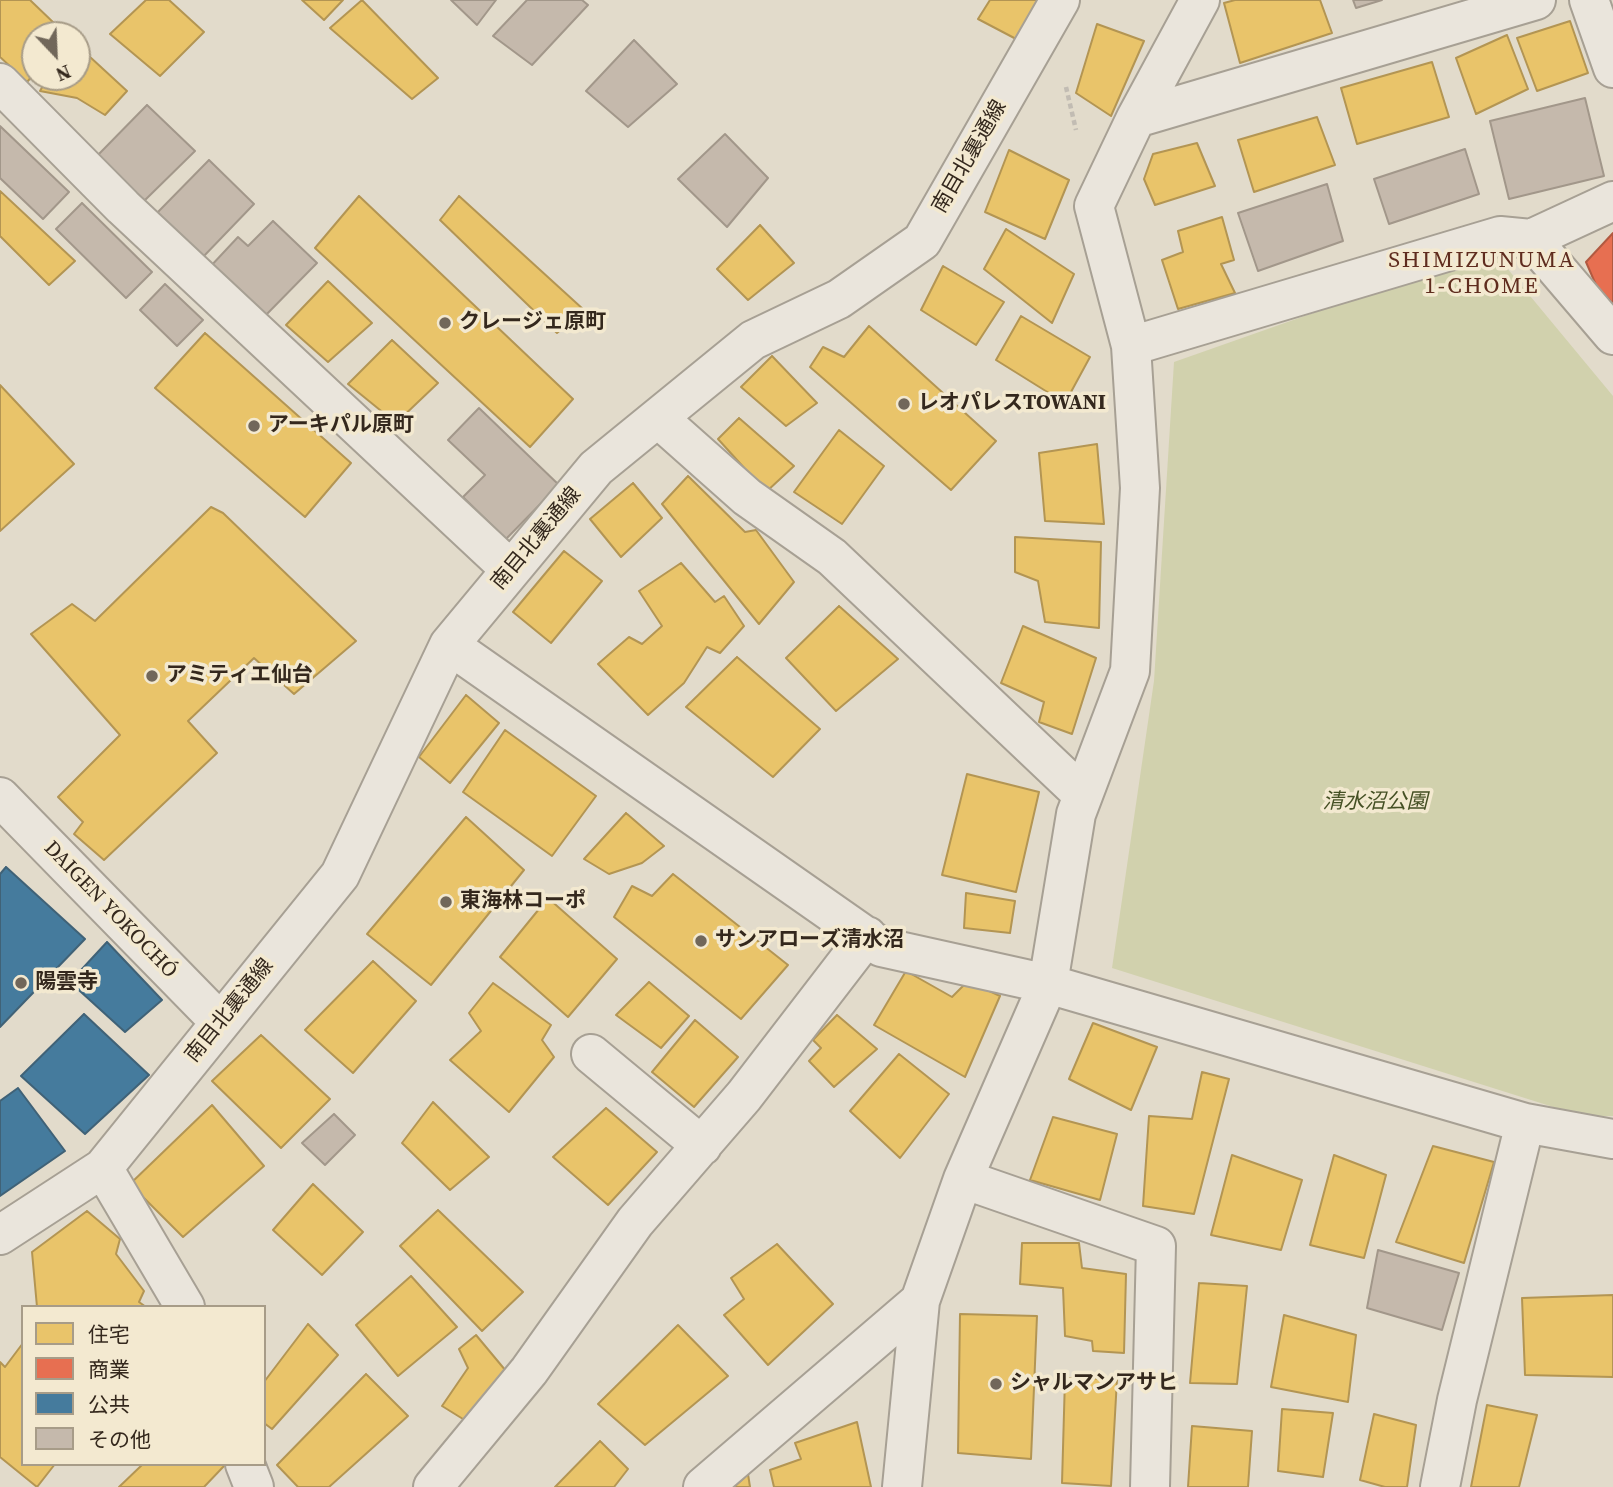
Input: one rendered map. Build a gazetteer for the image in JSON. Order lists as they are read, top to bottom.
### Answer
{
  "streets": {
    "street": ["南目北裏通線", "DAIGEN YOKOCHÓ"]
  },
  "crossings": [
    ["南目北裏通線", "DAIGEN YOKOCHÓ"]
  ],
  "districts": ["SHIMIZUNUMA 1-CHOME"],
  "parks": ["清水沼公園"],
  "places": [
    "クレージェ原町",
    "レオパレスTOWANI",
    "アーキパル原町",
    "アミティエ仙台",
    "東海林コーポ",
    "サンアローズ清水沼",
    "陽雲寺",
    "シャルマンアサヒ"
  ],
  "legend": [
    "住宅",
    "商業",
    "公共",
    "その他"
  ],
  "north": "bottom right"
}
